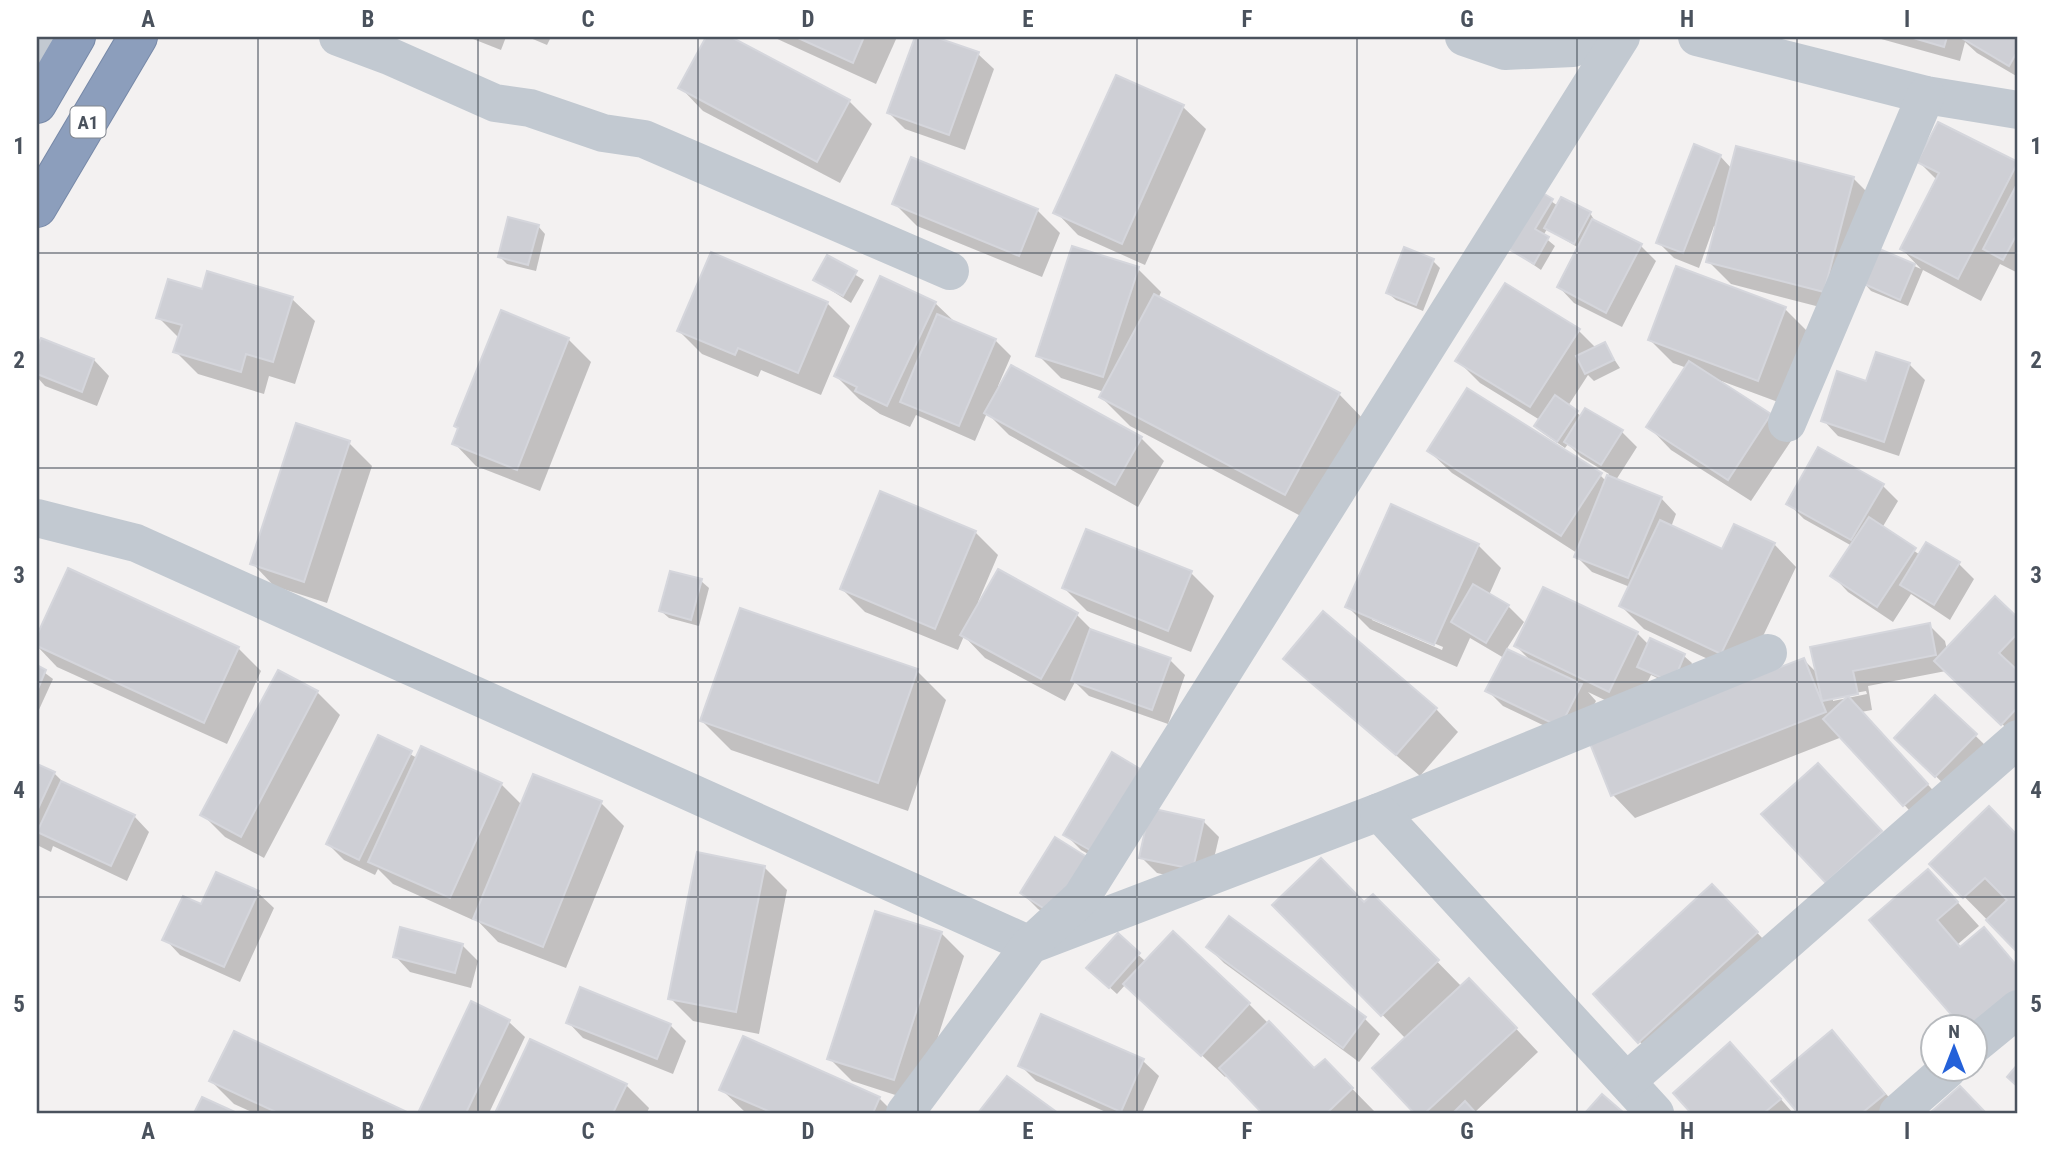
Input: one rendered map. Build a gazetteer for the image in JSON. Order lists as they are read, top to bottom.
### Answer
{
  "streets": {
    "highway": ["A1"]
  },
  "north": "top",
  "grid": {
    "columns": [
      "A",
      "B",
      "C",
      "D",
      "E",
      "F",
      "G",
      "H",
      "I"
    ],
    "rows": [
      "1",
      "2",
      "3",
      "4",
      "5"
    ]
  }
}
